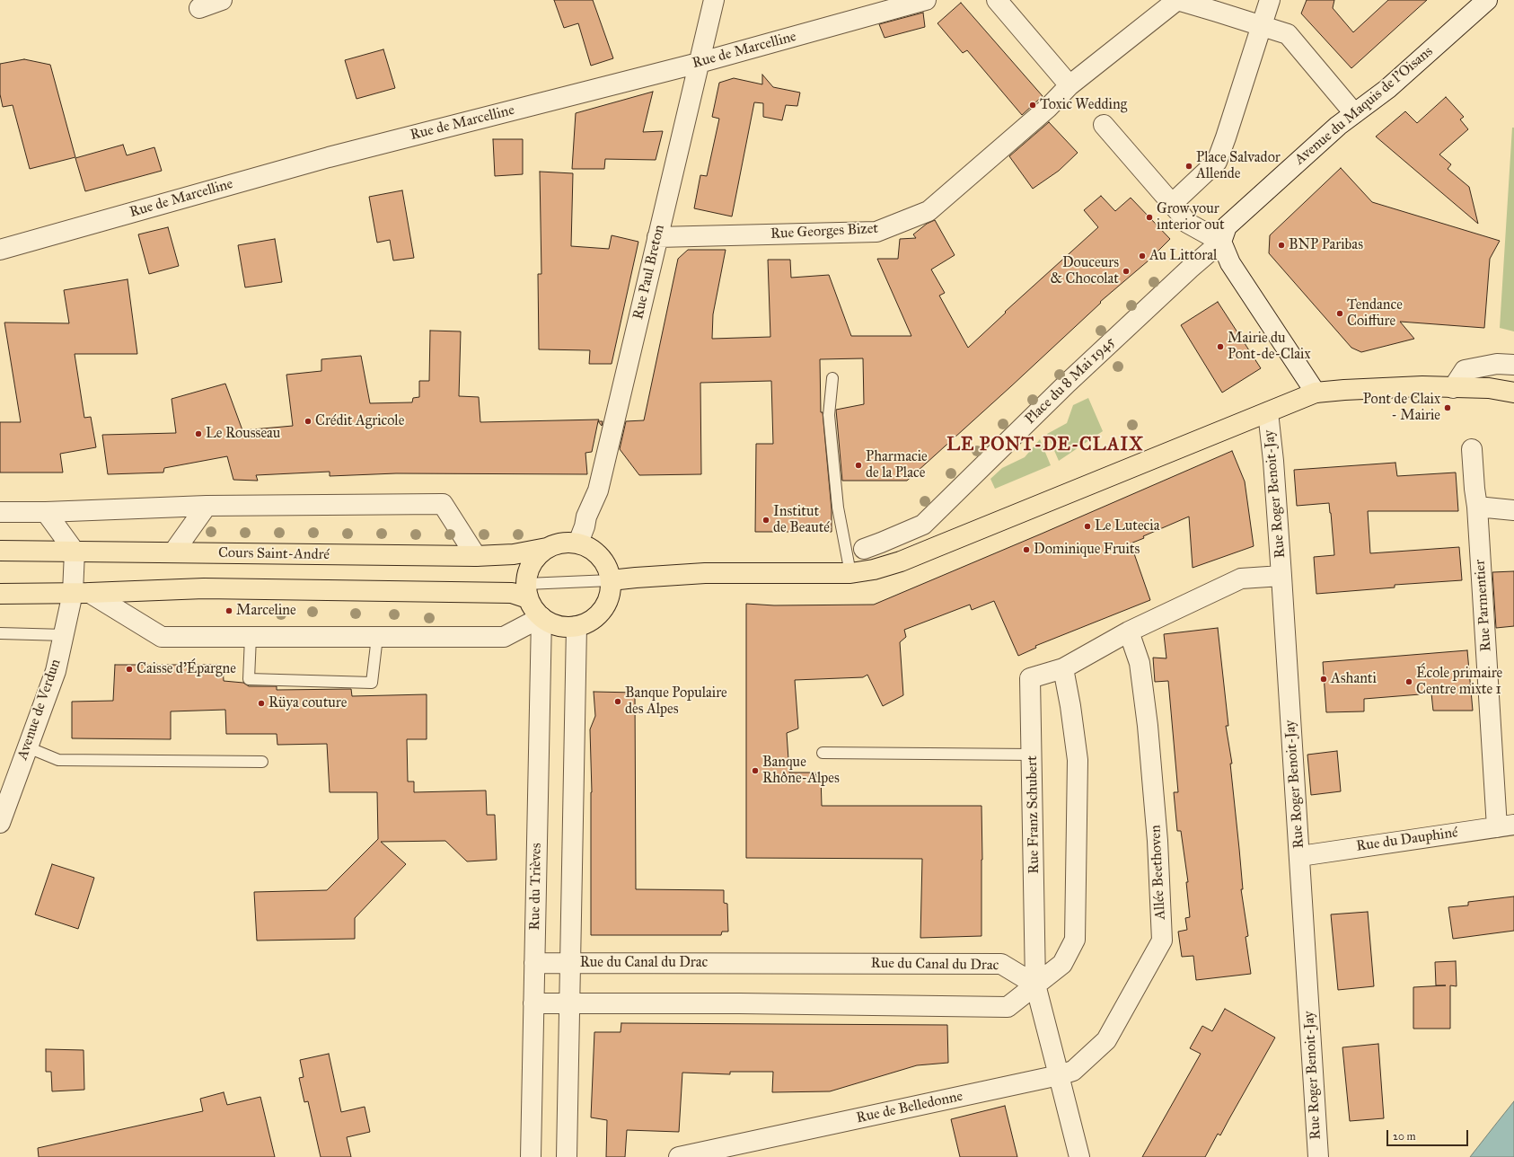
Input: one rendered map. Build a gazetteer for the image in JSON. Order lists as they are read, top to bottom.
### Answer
{
  "streets": {
    "main road": ["Cours Saint-André"],
    "street": [
      "Rue de Marcelline",
      "Avenue du Maquis de l'Oisans",
      "Rue Georges Bizet",
      "Rue Paul Breton",
      "Place du 8 Mai 1945",
      "Rue Roger Benoit-Jay",
      "Rue Parmentier",
      "Avenue de Verdun",
      "Rue Franz Schubert",
      "Rue du Dauphiné",
      "Allée Beethoven",
      "Rue du Trièves",
      "Rue du Canal du Drac",
      "Rue de Belledonne"
    ]
  },
  "crossings": [
    ["Rue de Marcelline", "Rue Paul Breton"],
    ["Avenue du Maquis de l'Oisans", "Place du 8 Mai 1945"],
    ["Rue Georges Bizet", "Rue Paul Breton"],
    ["Rue Paul Breton", "Cours Saint-André"],
    ["Rue Roger Benoit-Jay", "Rue Franz Schubert"],
    ["Rue Roger Benoit-Jay", "Rue du Dauphiné"],
    ["Cours Saint-André", "Avenue de Verdun"],
    ["Rue Parmentier", "Rue du Dauphiné"],
    ["Rue Franz Schubert", "Allée Beethoven"],
    ["Rue Franz Schubert", "Rue du Canal du Drac"],
    ["Rue Franz Schubert", "Rue de Belledonne"],
    ["Allée Beethoven", "Rue de Belledonne"],
    ["Rue du Trièves", "Rue du Canal du Drac"]
  ],
  "districts": ["LE PONT-DE-CLAIX"],
  "places": [
    "Toxic Wedding",
    "Place Salvador Allende",
    "Grow your interior out",
    "BNP Paribas",
    "Au Littoral",
    "Douceurs & Chocolat",
    "Tendance Coiffure",
    "Mairie du Pont-de-Claix",
    "Pont de Claix - Mairie",
    "Crédit Agricole",
    "Le Rousseau",
    "Pharmacie de la Place",
    "Institut de Beauté",
    "Le Lutecia",
    "Dominique Fruits",
    "Marceline",
    "Caisse d'Épargne",
    "Ashanti",
    "École primaire Centre mixte 1",
    "Banque Populaire des Alpes",
    "Rüya couture",
    "Banque Rhône-Alpes"
  ],
  "scale_bar": "20 m"
}
